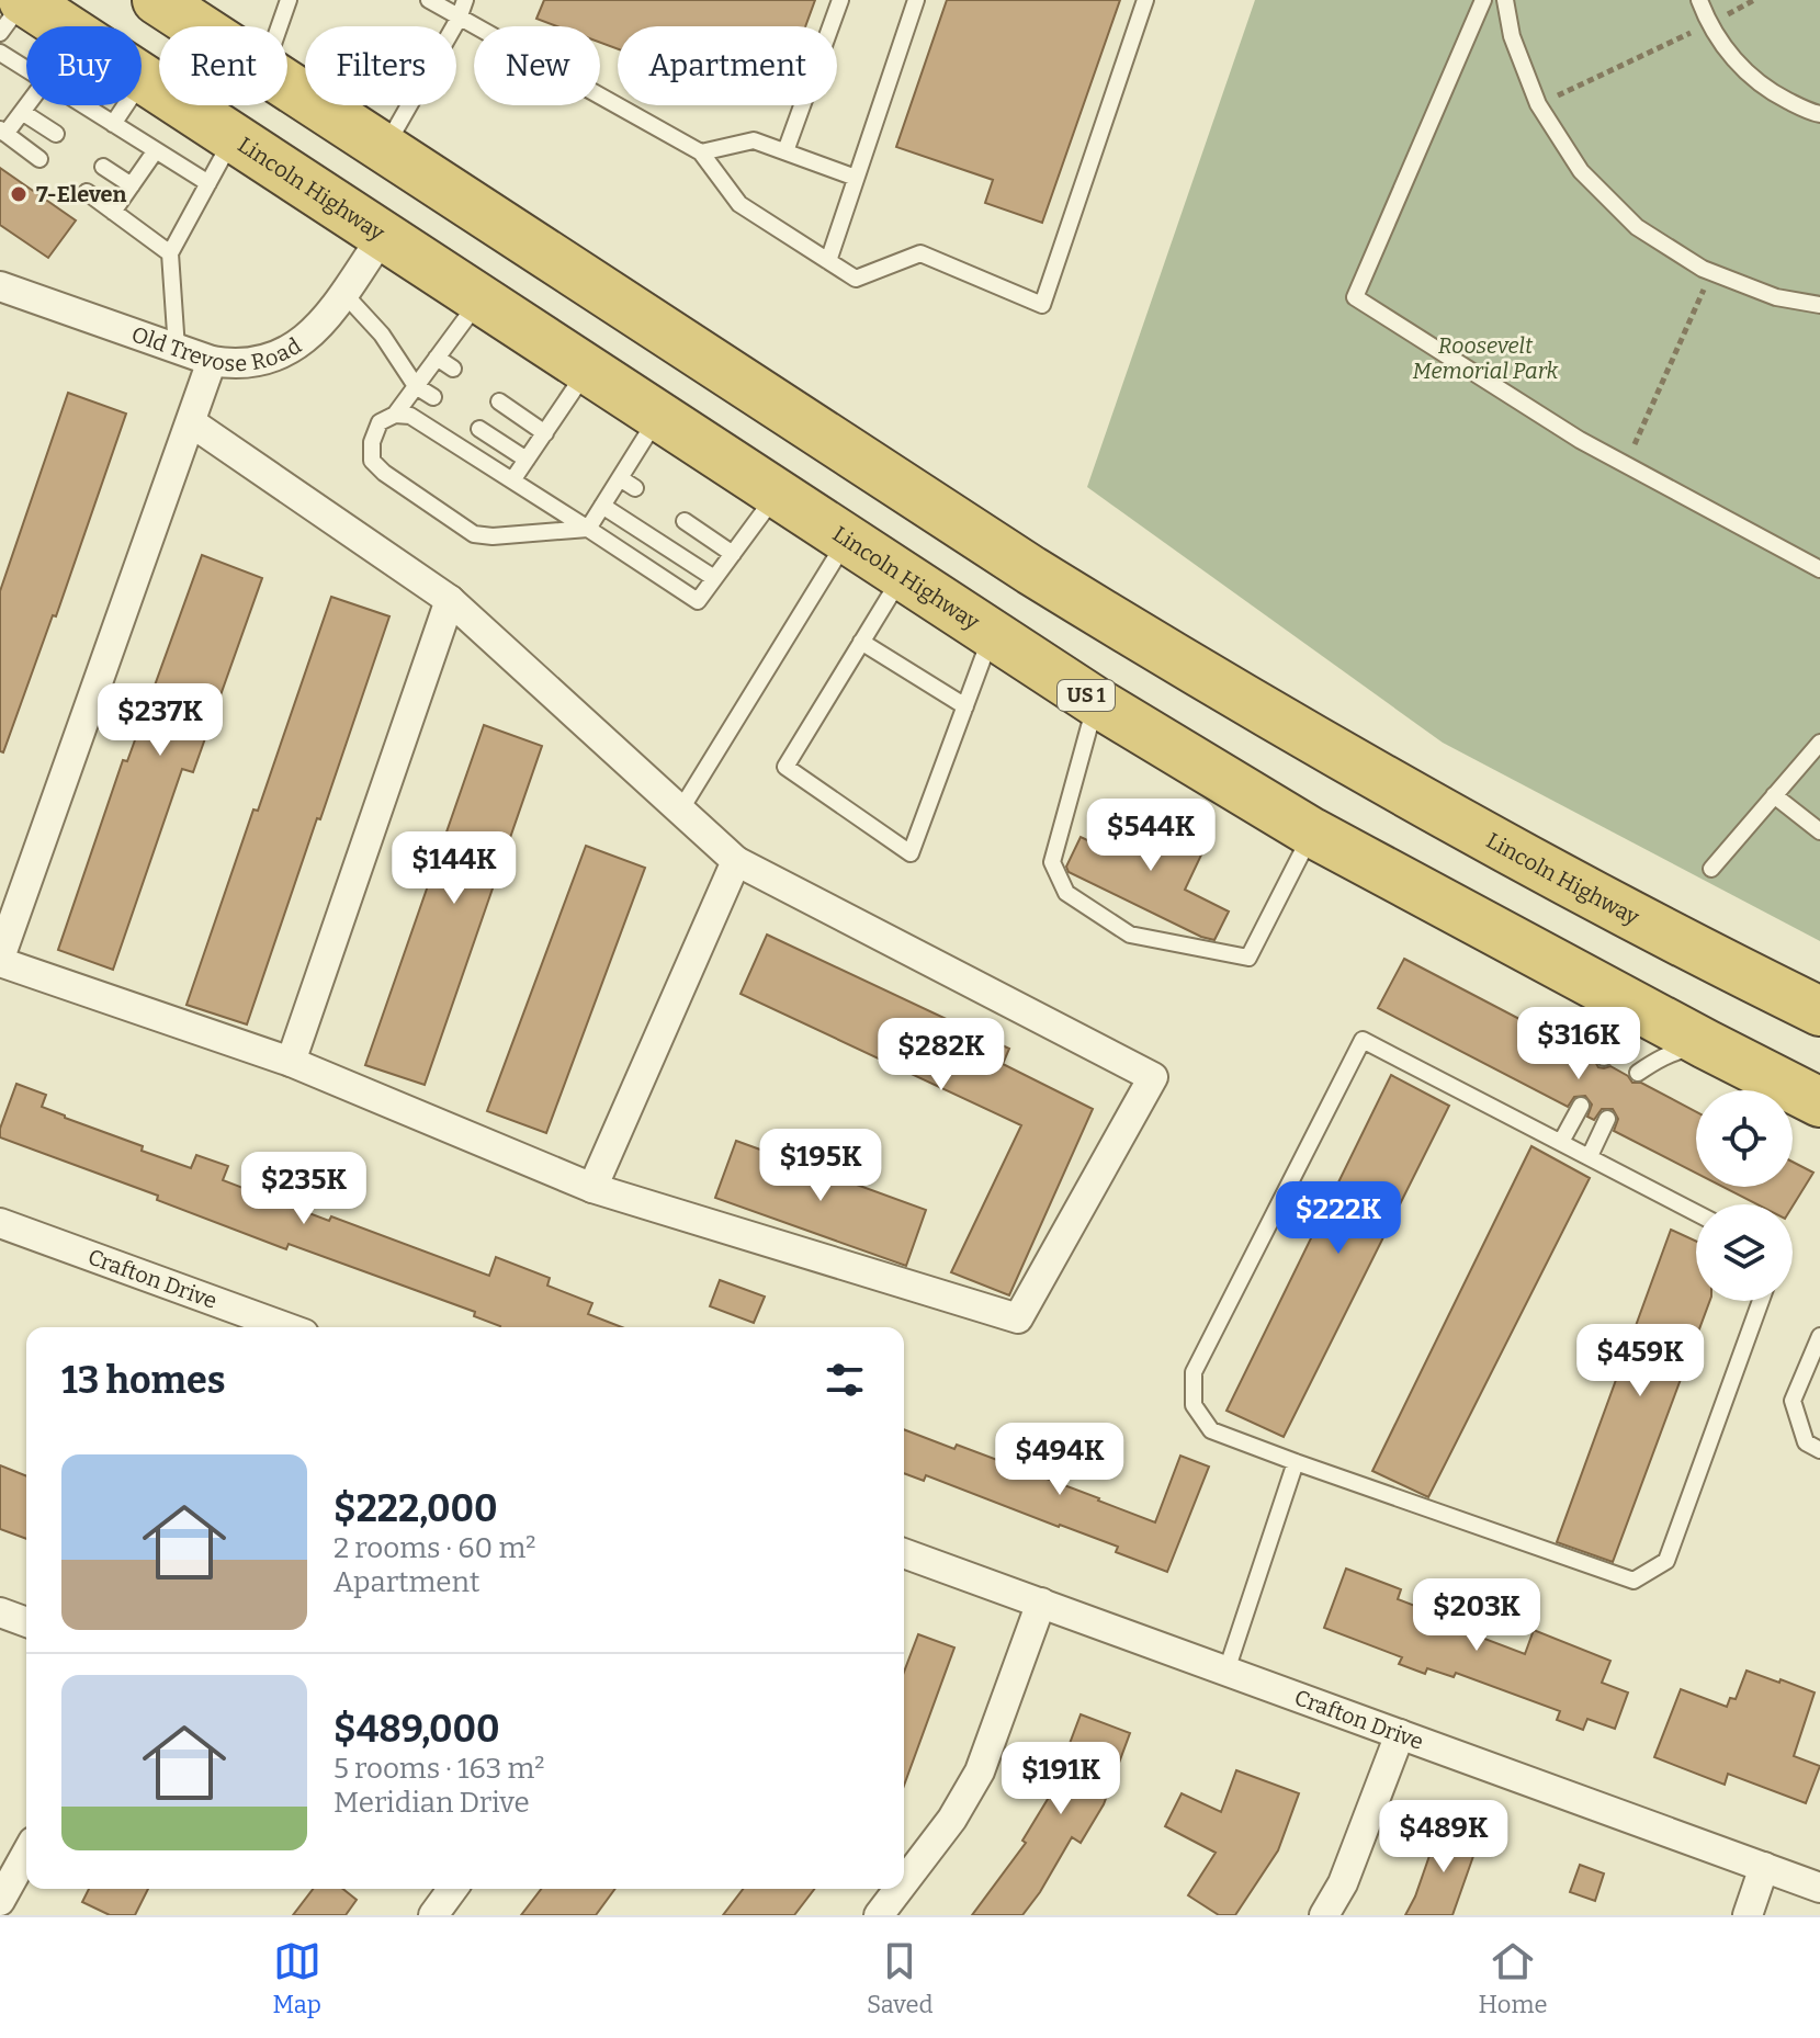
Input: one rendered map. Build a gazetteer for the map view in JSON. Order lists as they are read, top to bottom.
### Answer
{
  "streets": {
    "highway": ["Lincoln Highway", "US 1"],
    "street": ["Old Trevose Road", "Crafton Drive"]
  },
  "crossings": [
    ["Lincoln Highway", "Old Trevose Road"]
  ],
  "parks": ["Roosevelt Memorial Park"],
  "places": ["7-Eleven"],
  "page": {
    "chip": [
      "Buy",
      "Rent",
      "Filters",
      "New",
      "Apartment"
    ],
    "price": [
      "$237K",
      "$544K",
      "$144K",
      "$316K",
      "$282K",
      "$195K",
      "$235K",
      "$222K",
      "$459K",
      "$494K",
      "$203K",
      "$191K",
      "$489K"
    ],
    "heading": "13 homes",
    "list": [
      {
        "name": "$222,000",
        "note": "2 rooms · 60 m² · Apartment"
      },
      {
        "name": "$489,000",
        "note": "5 rooms · 163 m² · Meridian Drive"
      }
    ],
    "tabs": ["Map", "Saved", "Home"]
  }
}
